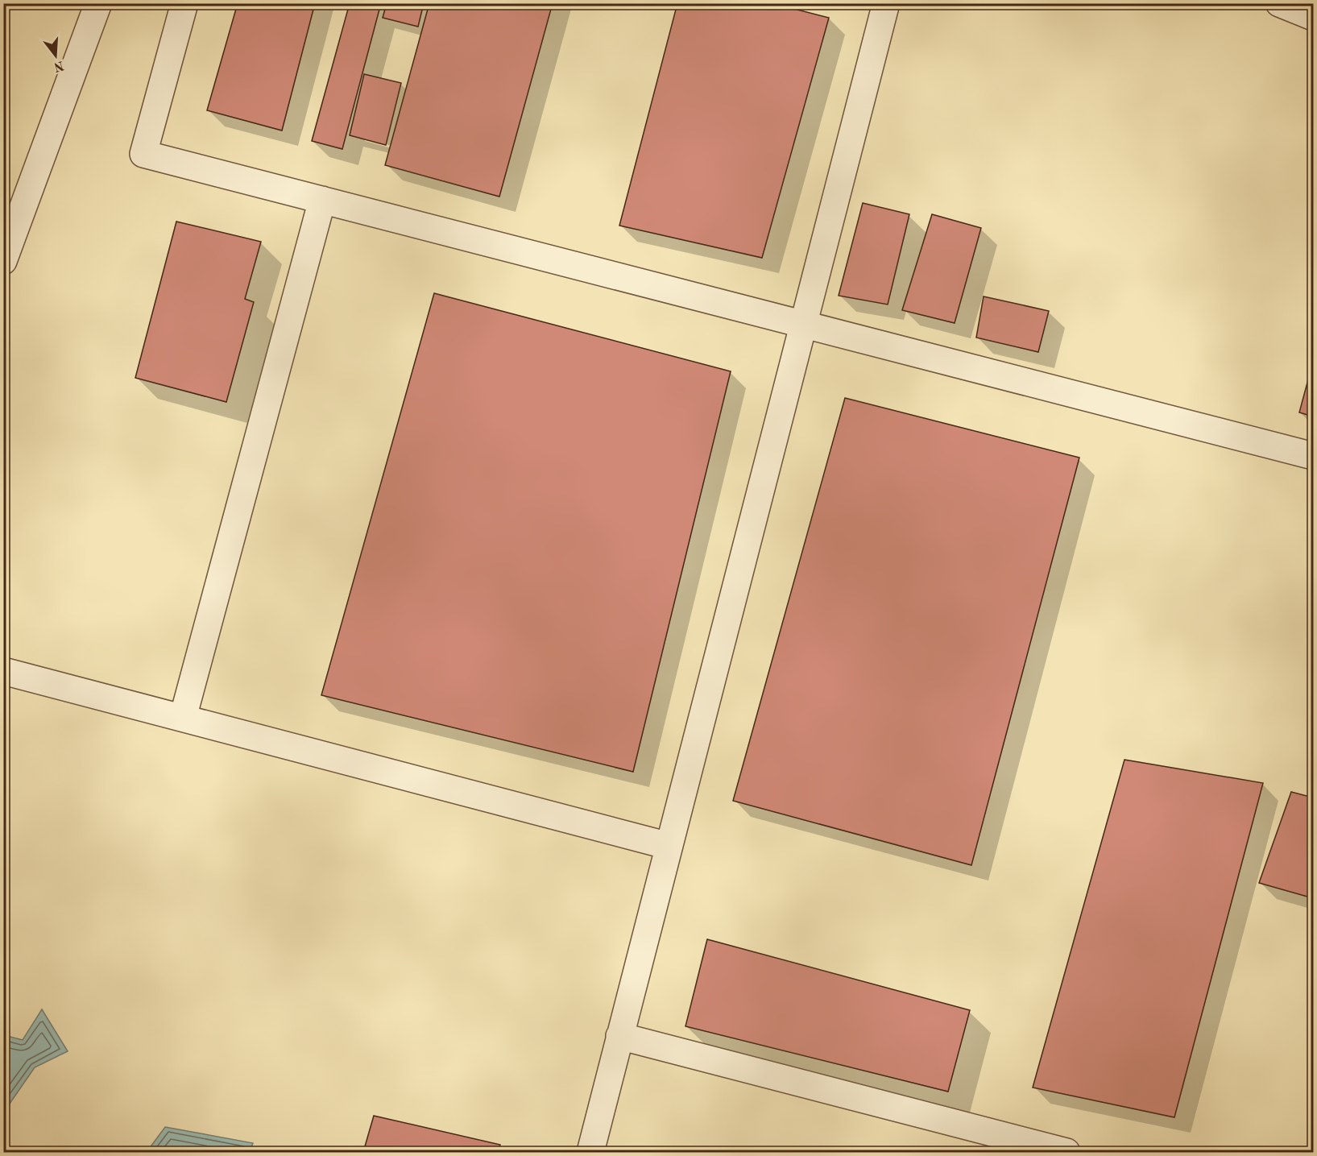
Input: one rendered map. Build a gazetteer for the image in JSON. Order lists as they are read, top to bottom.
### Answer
{
  "north": "bottom"
}
